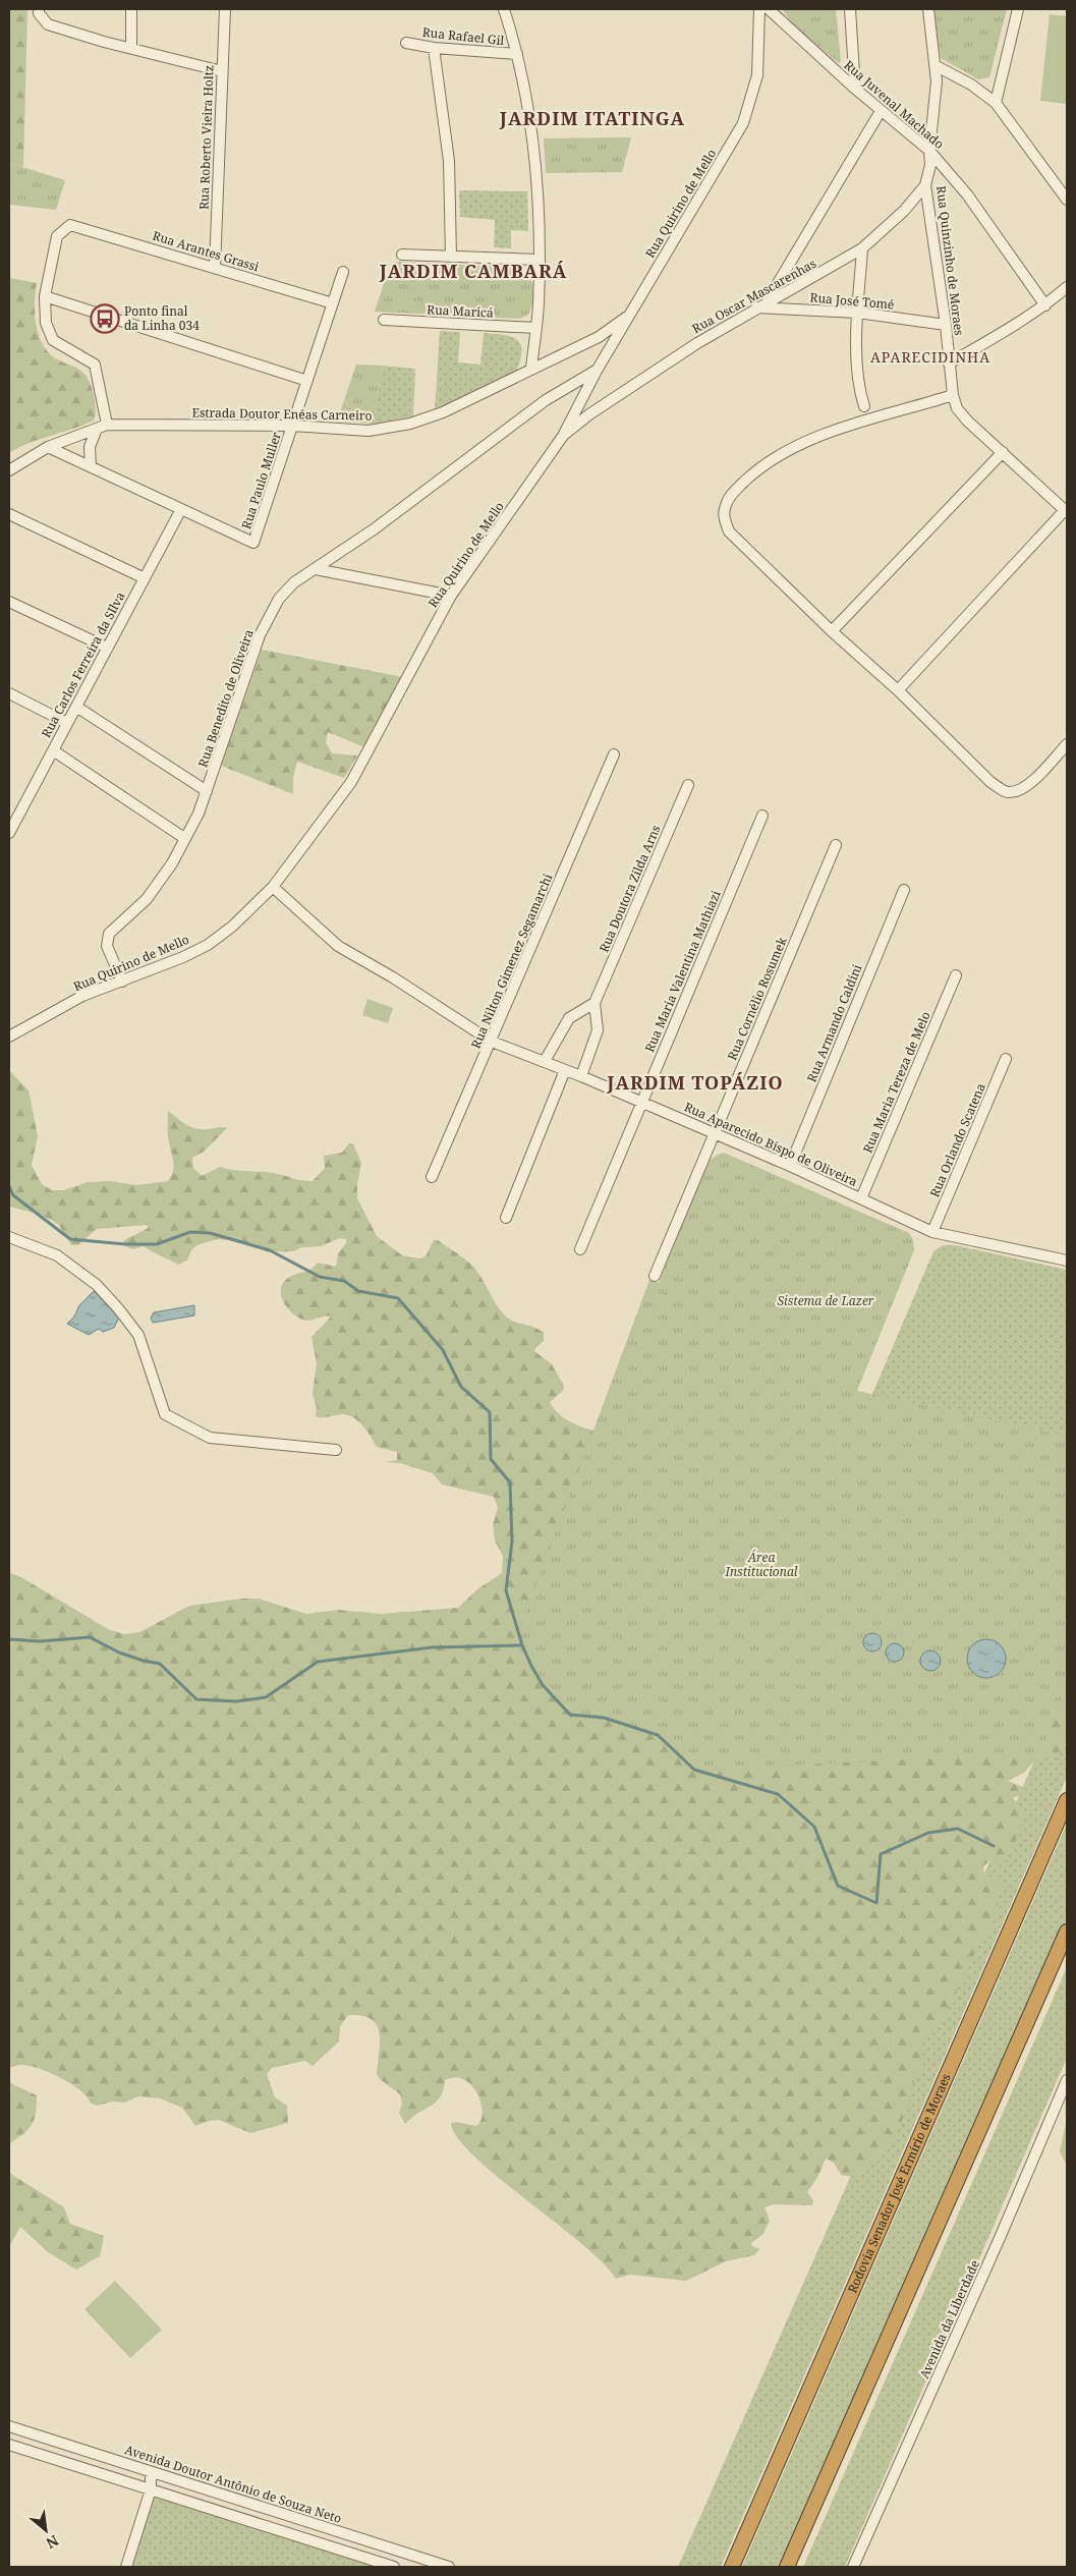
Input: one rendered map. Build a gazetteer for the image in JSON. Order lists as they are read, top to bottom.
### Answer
{
  "streets": {
    "highway": ["Rodovia Senador José Ermírio de Moraes"],
    "street": [
      "Rua Rafael Gil",
      "Rua Juvenal Machado",
      "Rua Roberto Vieira Holtz",
      "Rua Quirino de Mello",
      "Rua Arantes Grassi",
      "Rua Quinzinho de Moraes",
      "Rua Oscar Mascarenhas",
      "Rua José Tomé",
      "Rua Maricá",
      "Estrada Doutor Enéas Carneiro",
      "Rua Paulo Muller",
      "Rua Carlos Ferreira da SIlva",
      "Rua Benedito de Oliveira",
      "Rua Doutora Zilda Arns",
      "Rua Nilton Gimenez Segamarchi",
      "Rua Maria Valentina Mathiazi",
      "Rua Cornélio Rosumek",
      "Rua Armando Caldini",
      "Rua Maria Tereza de Melo",
      "Rua Orlando Scatena",
      "Rua Aparecido Bispo de Oliveira",
      "Avenida da Liberdade",
      "Avenida Doutor Antônio de Souza Neto"
    ]
  },
  "crossings": [
    ["Rua Juvenal Machado", "Rua Quinzinho de Moraes"],
    ["Rua Roberto Vieira Holtz", "Rua Arantes Grassi"],
    ["Rua Quirino de Mello", "Rua Oscar Mascarenhas"],
    ["Rua Quirino de Mello", "Estrada Doutor Enéas Carneiro"],
    ["Rua Quirino de Mello", "Rua Benedito de Oliveira"],
    ["Rua Quirino de Mello", "Rua Aparecido Bispo de Oliveira"],
    ["Rua Arantes Grassi", "Rua Paulo Muller"],
    ["Rua Quinzinho de Moraes", "Rua Oscar Mascarenhas"],
    ["Rua Quinzinho de Moraes", "Rua José Tomé"],
    ["Rua Oscar Mascarenhas", "Rua José Tomé"],
    ["Estrada Doutor Enéas Carneiro", "Rua Paulo Muller"],
    ["Rua Paulo Muller", "Rua Carlos Ferreira da SIlva"],
    ["Rua Doutora Zilda Arns", "Rua Aparecido Bispo de Oliveira"],
    ["Rua Nilton Gimenez Segamarchi", "Rua Aparecido Bispo de Oliveira"],
    ["Rua Maria Valentina Mathiazi", "Rua Aparecido Bispo de Oliveira"],
    ["Rua Cornélio Rosumek", "Rua Aparecido Bispo de Oliveira"],
    ["Rua Armando Caldini", "Rua Aparecido Bispo de Oliveira"],
    ["Rua Maria Tereza de Melo", "Rua Aparecido Bispo de Oliveira"],
    ["Rua Orlando Scatena", "Rua Aparecido Bispo de Oliveira"]
  ],
  "districts": [
    "JARDIM ITATINGA",
    "JARDIM CAMBARÁ",
    "APARECIDINHA",
    "JARDIM TOPÁZIO"
  ],
  "parks": ["Sistema de Lazer", "Área Institucional"],
  "places": {
    "bus stop": ["Ponto final da Linha 034"]
  },
  "north": "bottom right"
}
